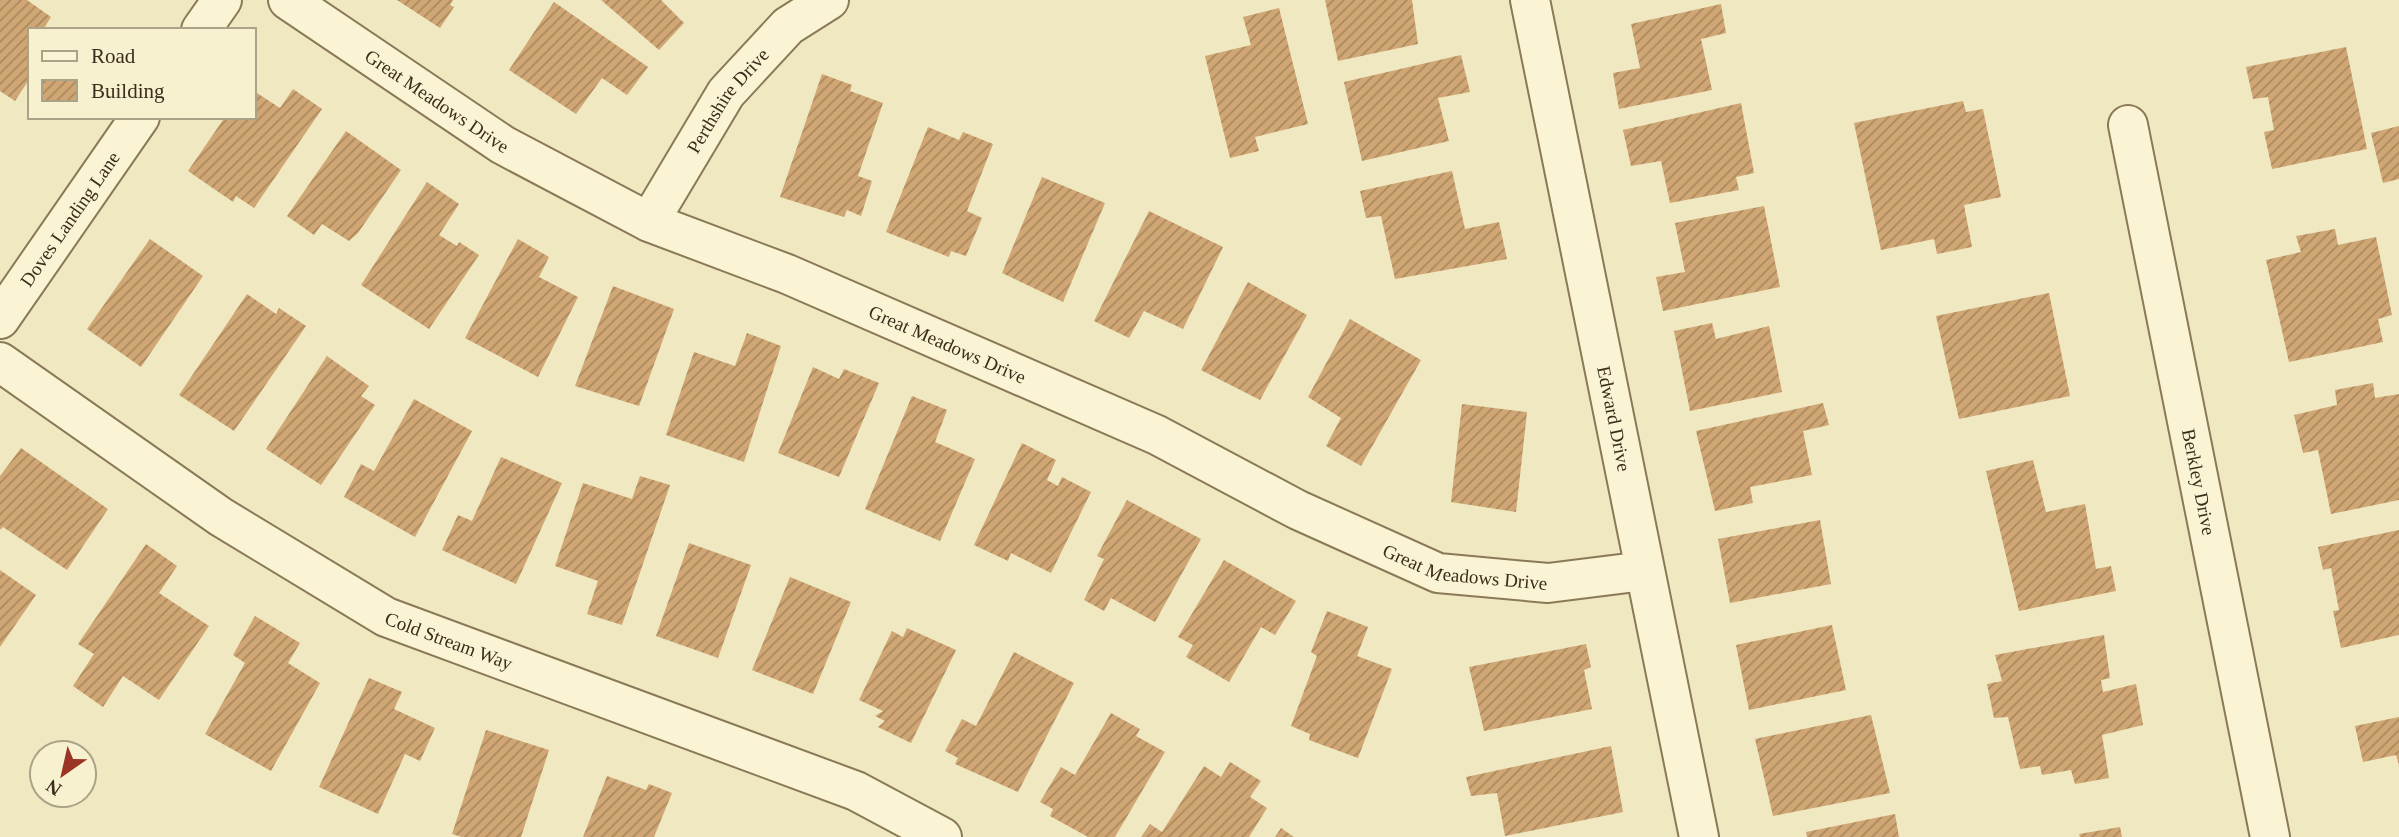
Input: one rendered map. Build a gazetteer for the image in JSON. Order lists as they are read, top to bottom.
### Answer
{
  "streets": {
    "street": [
      "Great Meadows Drive",
      "Perthshire Drive",
      "Doves Landing Lane",
      "Edward Drive",
      "Berkley Drive",
      "Cold Stream Way"
    ]
  },
  "crossings": [
    ["Great Meadows Drive", "Perthshire Drive"],
    ["Great Meadows Drive", "Edward Drive"]
  ],
  "legend": ["Road", "Building"],
  "north": "bottom left"
}
